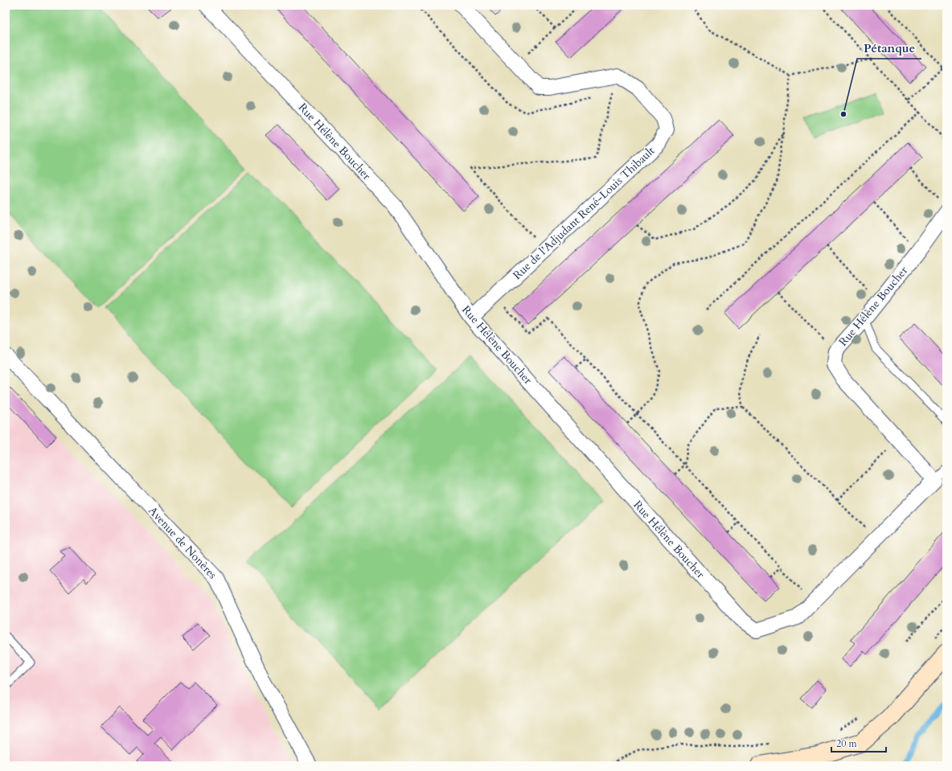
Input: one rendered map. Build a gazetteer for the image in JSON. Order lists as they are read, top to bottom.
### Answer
{
  "streets": {
    "street": ["Rue Hélène Boucher", "Rue de l'Adjudant René-Louis Thibault", "Avenue de Nonères"]
  },
  "crossings": [
    ["Rue Hélène Boucher", "Rue de l'Adjudant René-Louis Thibault"]
  ],
  "places": ["Pétanque"],
  "scale_bar": "20 m"
}
